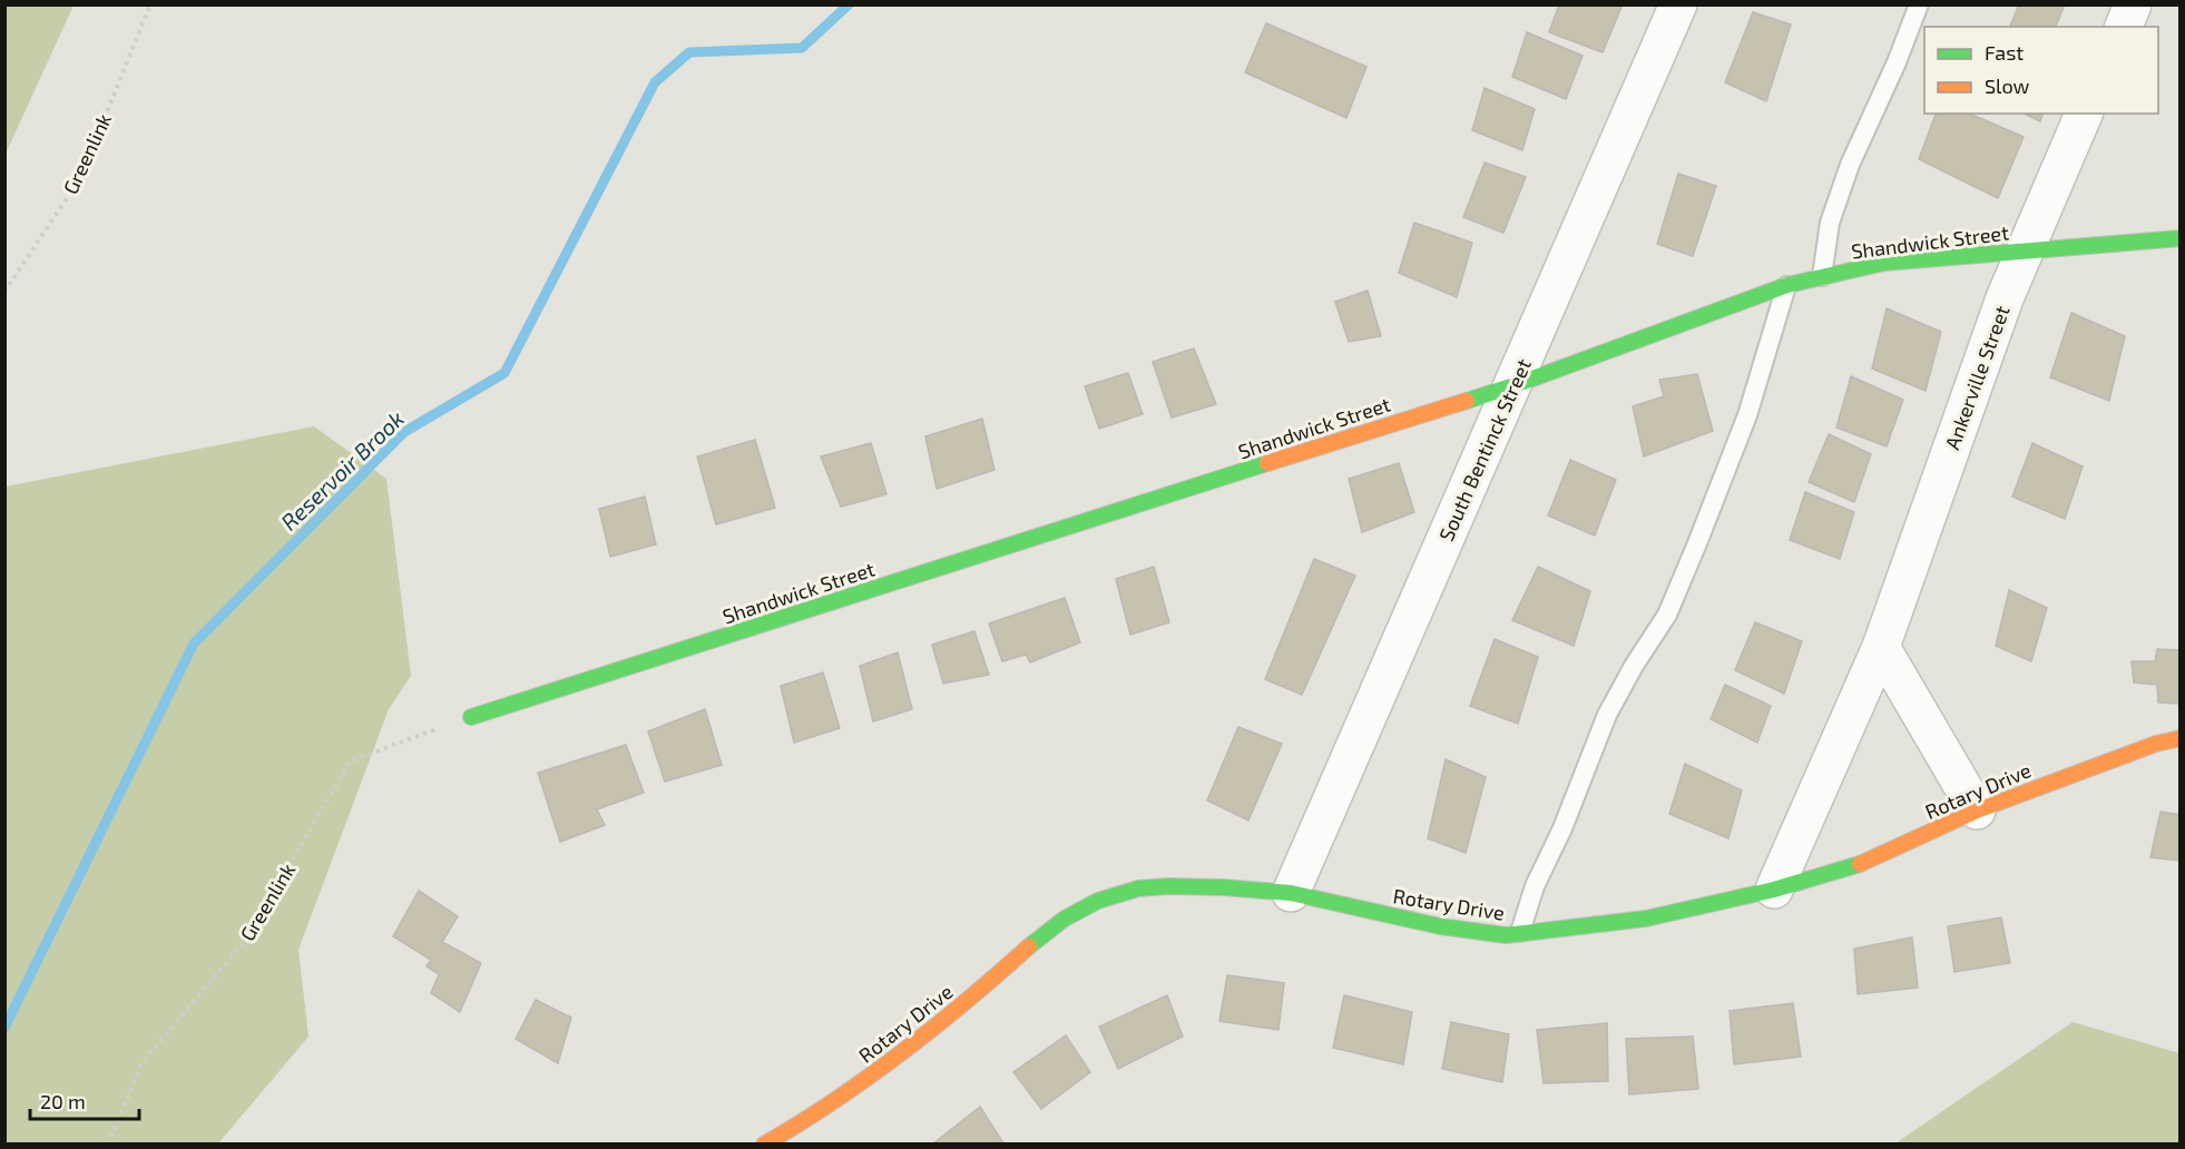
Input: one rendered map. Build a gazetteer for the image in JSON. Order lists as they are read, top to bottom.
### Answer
{
  "streets": {
    "street": [
      "Shandwick Street",
      "Ankerville Street",
      "South Bentinck Street",
      "Rotary Drive"
    ],
    "path": ["Greenlink"]
  },
  "crossings": [
    ["Greenlink", "Shandwick Street"],
    ["Shandwick Street", "Ankerville Street"],
    ["Shandwick Street", "South Bentinck Street"],
    ["Ankerville Street", "Rotary Drive"],
    ["South Bentinck Street", "Rotary Drive"]
  ],
  "water": ["Reservoir Brook"],
  "legend": ["Fast", "Slow"],
  "scale_bar": "20 m"
}
